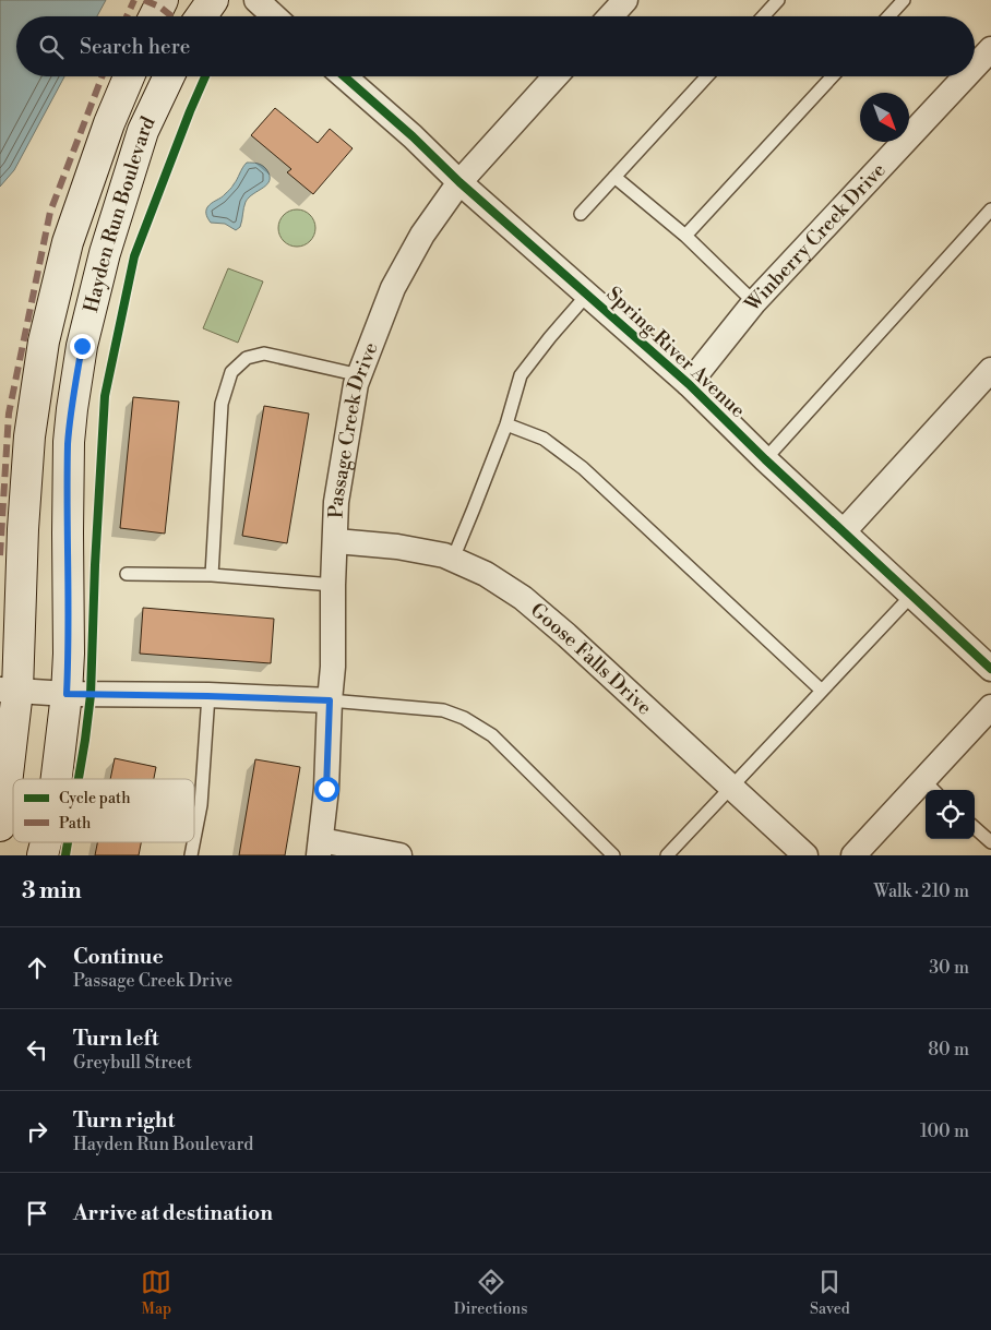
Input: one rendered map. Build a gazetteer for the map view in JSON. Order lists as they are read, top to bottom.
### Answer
{
  "streets": {
    "main road": ["Hayden Run Boulevard"],
    "street": [
      "Winberry Creek Drive",
      "Spring River Avenue",
      "Passage Creek Drive",
      "Goose Falls Drive"
    ]
  },
  "crossings": [
    ["Winberry Creek Drive", "Spring River Avenue"],
    ["Spring River Avenue", "Passage Creek Drive"],
    ["Passage Creek Drive", "Goose Falls Drive"]
  ],
  "legend": ["Cycle path", "Path"],
  "north": "bottom right",
  "page": {
    "search": "Search here",
    "heading": ["3 min", "Walk · 210 m"],
    "list": [
      ["Continue", "Passage Creek Drive", "30 m"],
      ["Turn left", "Greybull Street", "80 m"],
      ["Turn right", "Hayden Run Boulevard", "100 m"],
      "Arrive at destination"
    ],
    "nav": ["Map", "Directions", "Saved"]
  }
}
